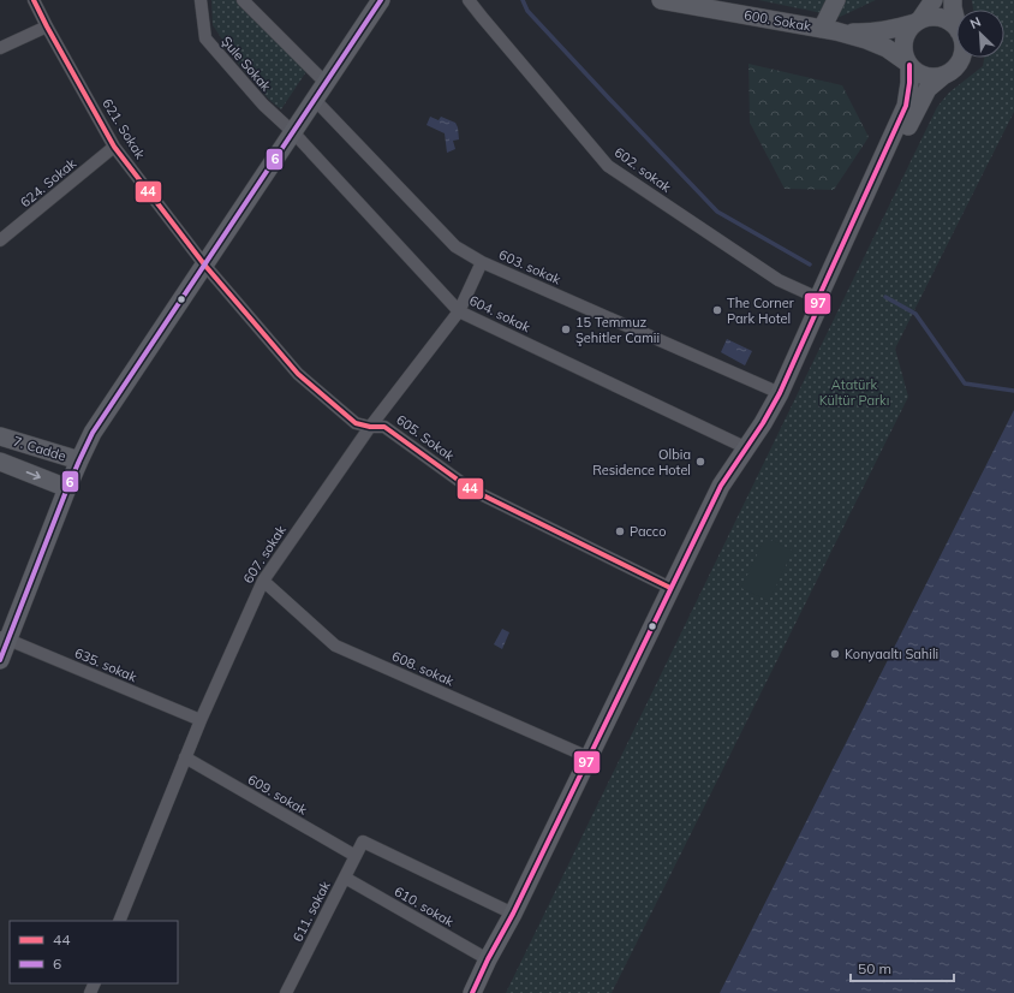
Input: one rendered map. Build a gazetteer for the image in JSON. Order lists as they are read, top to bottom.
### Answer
{
  "streets": {
    "main road": ["600. Sokak", "7. Cadde"],
    "street": [
      "Şule Sokak",
      "621. Sokak",
      "602. sokak",
      "624. Sokak",
      "603. sokak",
      "604. sokak",
      "605. Sokak",
      "607. sokak",
      "635. sokak",
      "608. sokak",
      "609. sokak",
      "610. sokak",
      "611. sokak"
    ]
  },
  "crossings": [
    ["Şule Sokak", "604. sokak"],
    ["621. Sokak", "624. Sokak"],
    ["621. Sokak", "605. Sokak"],
    ["603. sokak", "607. sokak"],
    ["604. sokak", "607. sokak"],
    ["605. Sokak", "607. sokak"],
    ["607. sokak", "635. sokak"],
    ["607. sokak", "608. sokak"],
    ["607. sokak", "609. sokak"],
    ["609. sokak", "611. sokak"],
    ["610. sokak", "611. sokak"]
  ],
  "parks": ["Atatürk Kültür Parkı"],
  "places": [
    "The Corner Park Hotel",
    "15 Temmuz Şehitler Camii",
    "Olbia Residence Hotel",
    "Pacco",
    "Konyaaltı Sahili"
  ],
  "lines": ["transit line 44", "transit line 6", "transit line 97"],
  "legend": ["44", "6"],
  "scale_bar": "50 m",
  "north": "top left"
}
